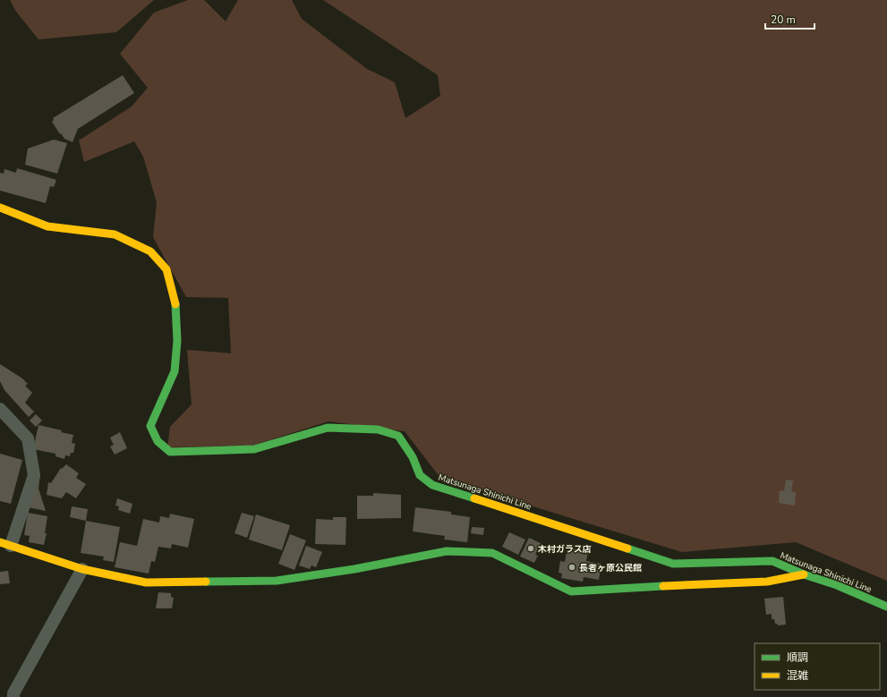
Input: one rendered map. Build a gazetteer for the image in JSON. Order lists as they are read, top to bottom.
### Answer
{
  "streets": {
    "main road": ["Matsunaga Shinichi Line"]
  },
  "places": ["木村ガラス店", "長者ヶ原公民館"],
  "legend": ["順調", "混雑"],
  "scale_bar": "20 m"
}
